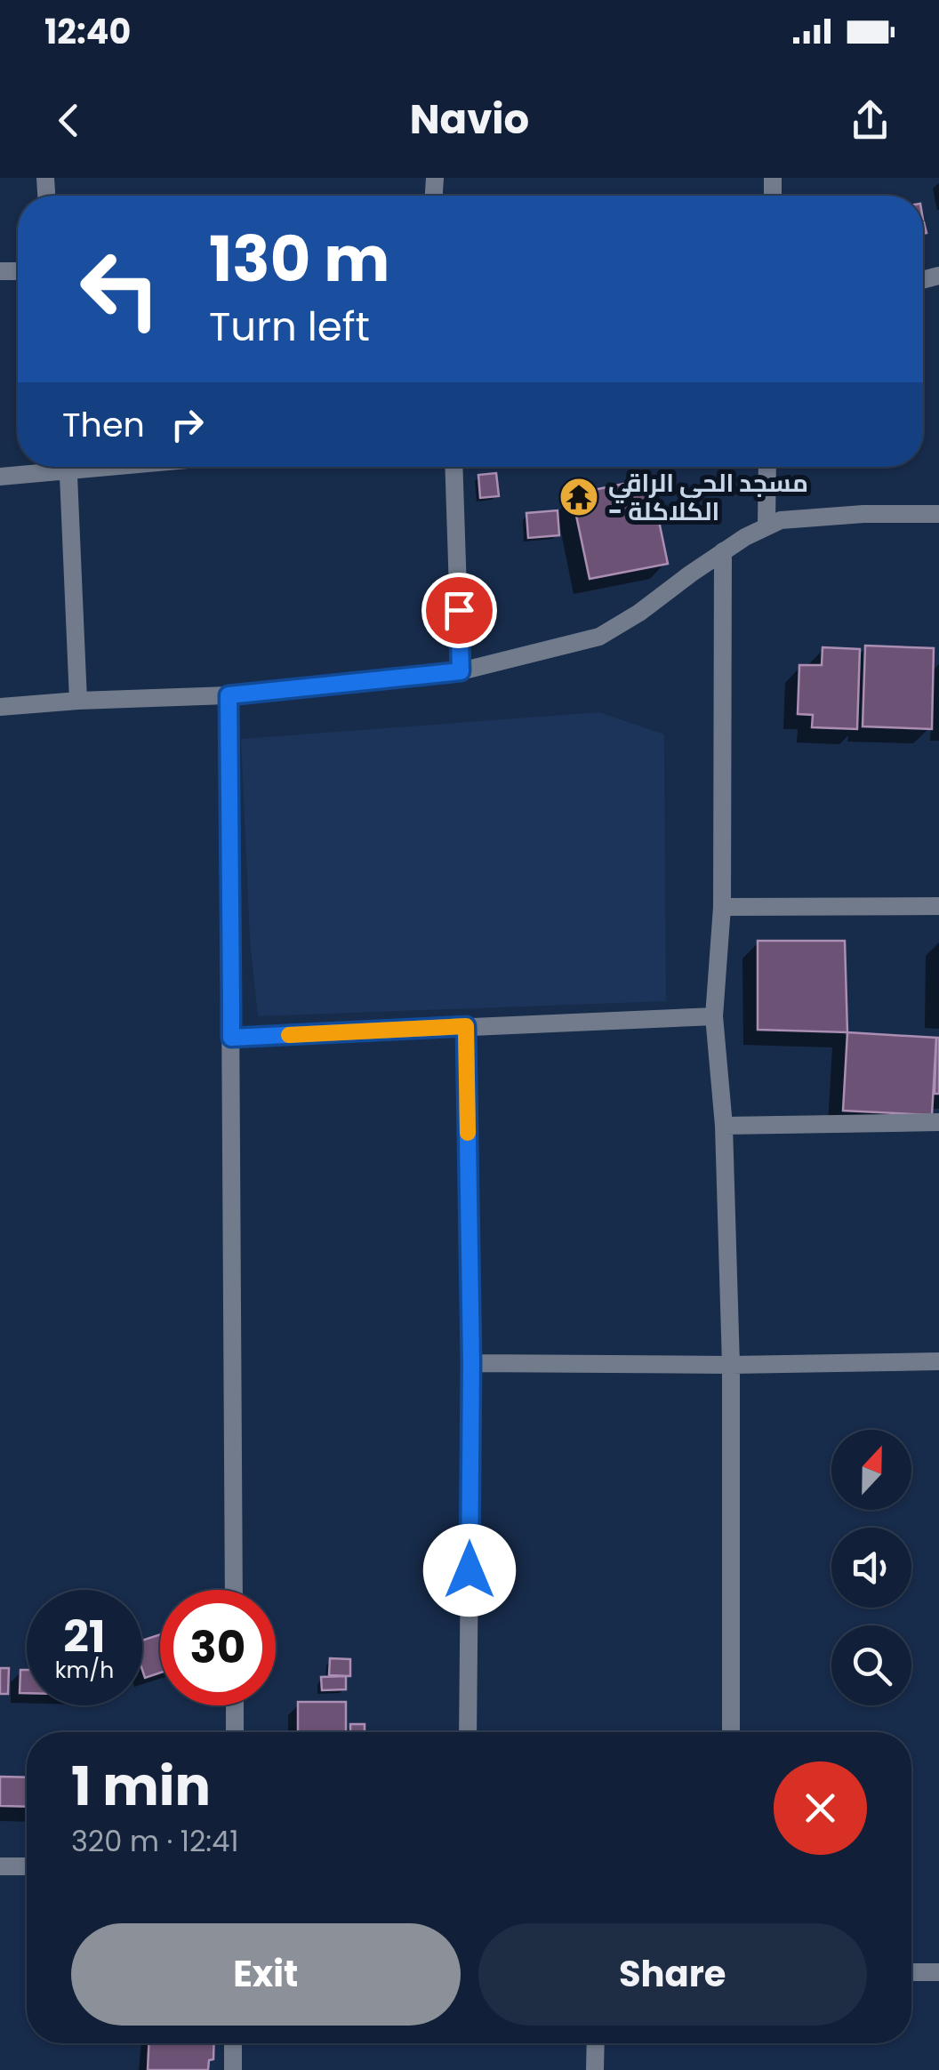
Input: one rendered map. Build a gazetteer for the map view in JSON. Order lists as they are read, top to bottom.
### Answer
{
  "places": {
    "temple": ["مسجد الحي الراقي - الكلاكلة"]
  },
  "north": "top",
  "page": {
    "status": "12:40",
    "header": "Navio",
    "turn": ["130 m", "Turn left"],
    "then": "Then",
    "speed": "21 km/h",
    "limit": "30",
    "heading": ["1 min", "320 m · 12:41"],
    "buttons": ["Exit", "Share"]
  }
}
